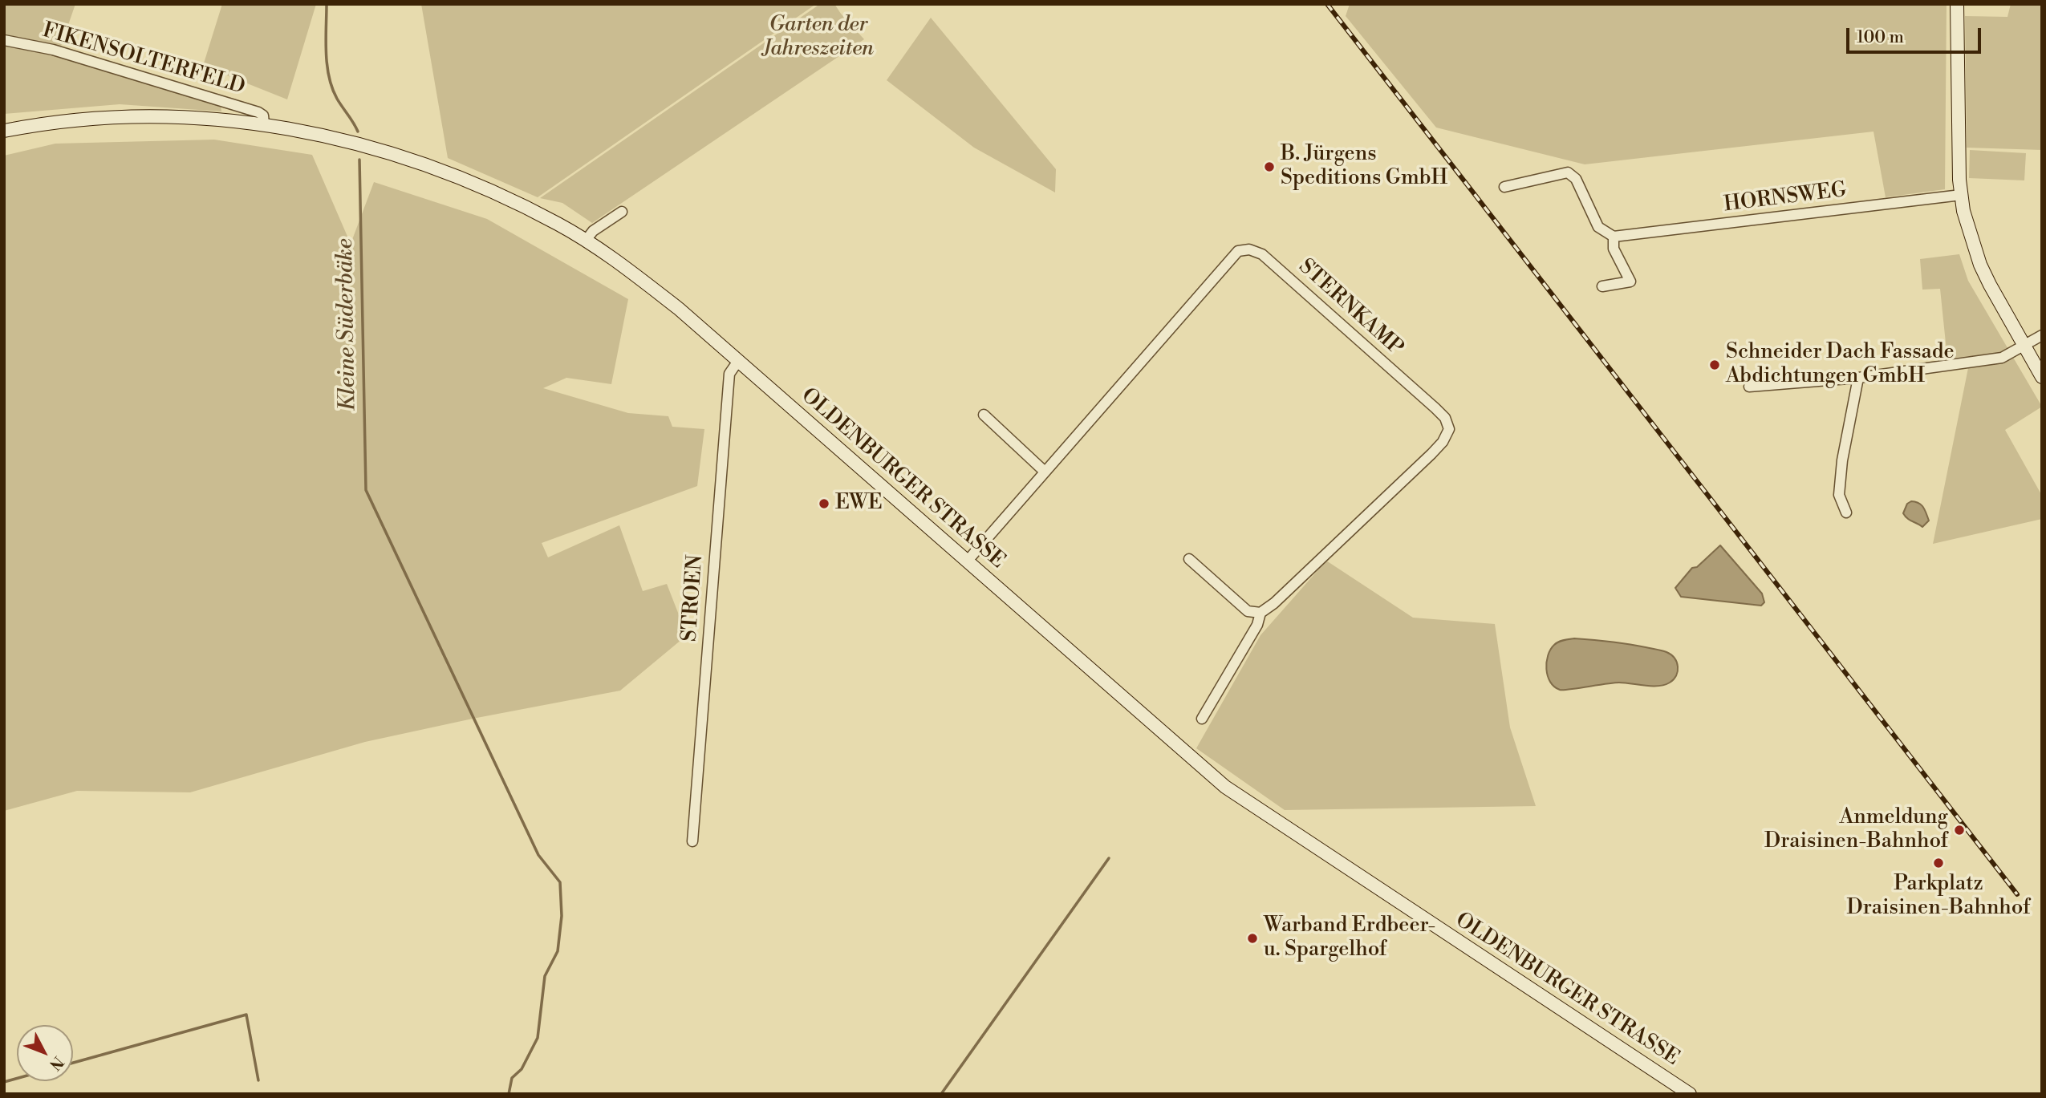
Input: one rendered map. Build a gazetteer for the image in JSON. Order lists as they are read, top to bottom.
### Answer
{
  "streets": {
    "main road": ["OLDENBURGER STRASSE"],
    "street": [
      "FIKENSOLTERFELD",
      "HORNSWEG",
      "STERNKAMP",
      "STROEN"
    ]
  },
  "crossings": [
    ["FIKENSOLTERFELD", "OLDENBURGER STRASSE"],
    ["STERNKAMP", "OLDENBURGER STRASSE"],
    ["OLDENBURGER STRASSE", "STROEN"]
  ],
  "water": ["Kleine Süderbäke"],
  "parks": ["Garten der Jahreszeiten"],
  "places": [
    "B. Jürgens Speditions GmbH",
    "Schneider Dach Fassade Abdichtungen GmbH",
    "EWE",
    "Anmeldung Draisinen-Bahnhof",
    "Parkplatz Draisinen-Bahnhof",
    "Warband Erdbeer- u. Spargelhof"
  ],
  "scale_bar": "100 m",
  "north": "bottom right"
}
